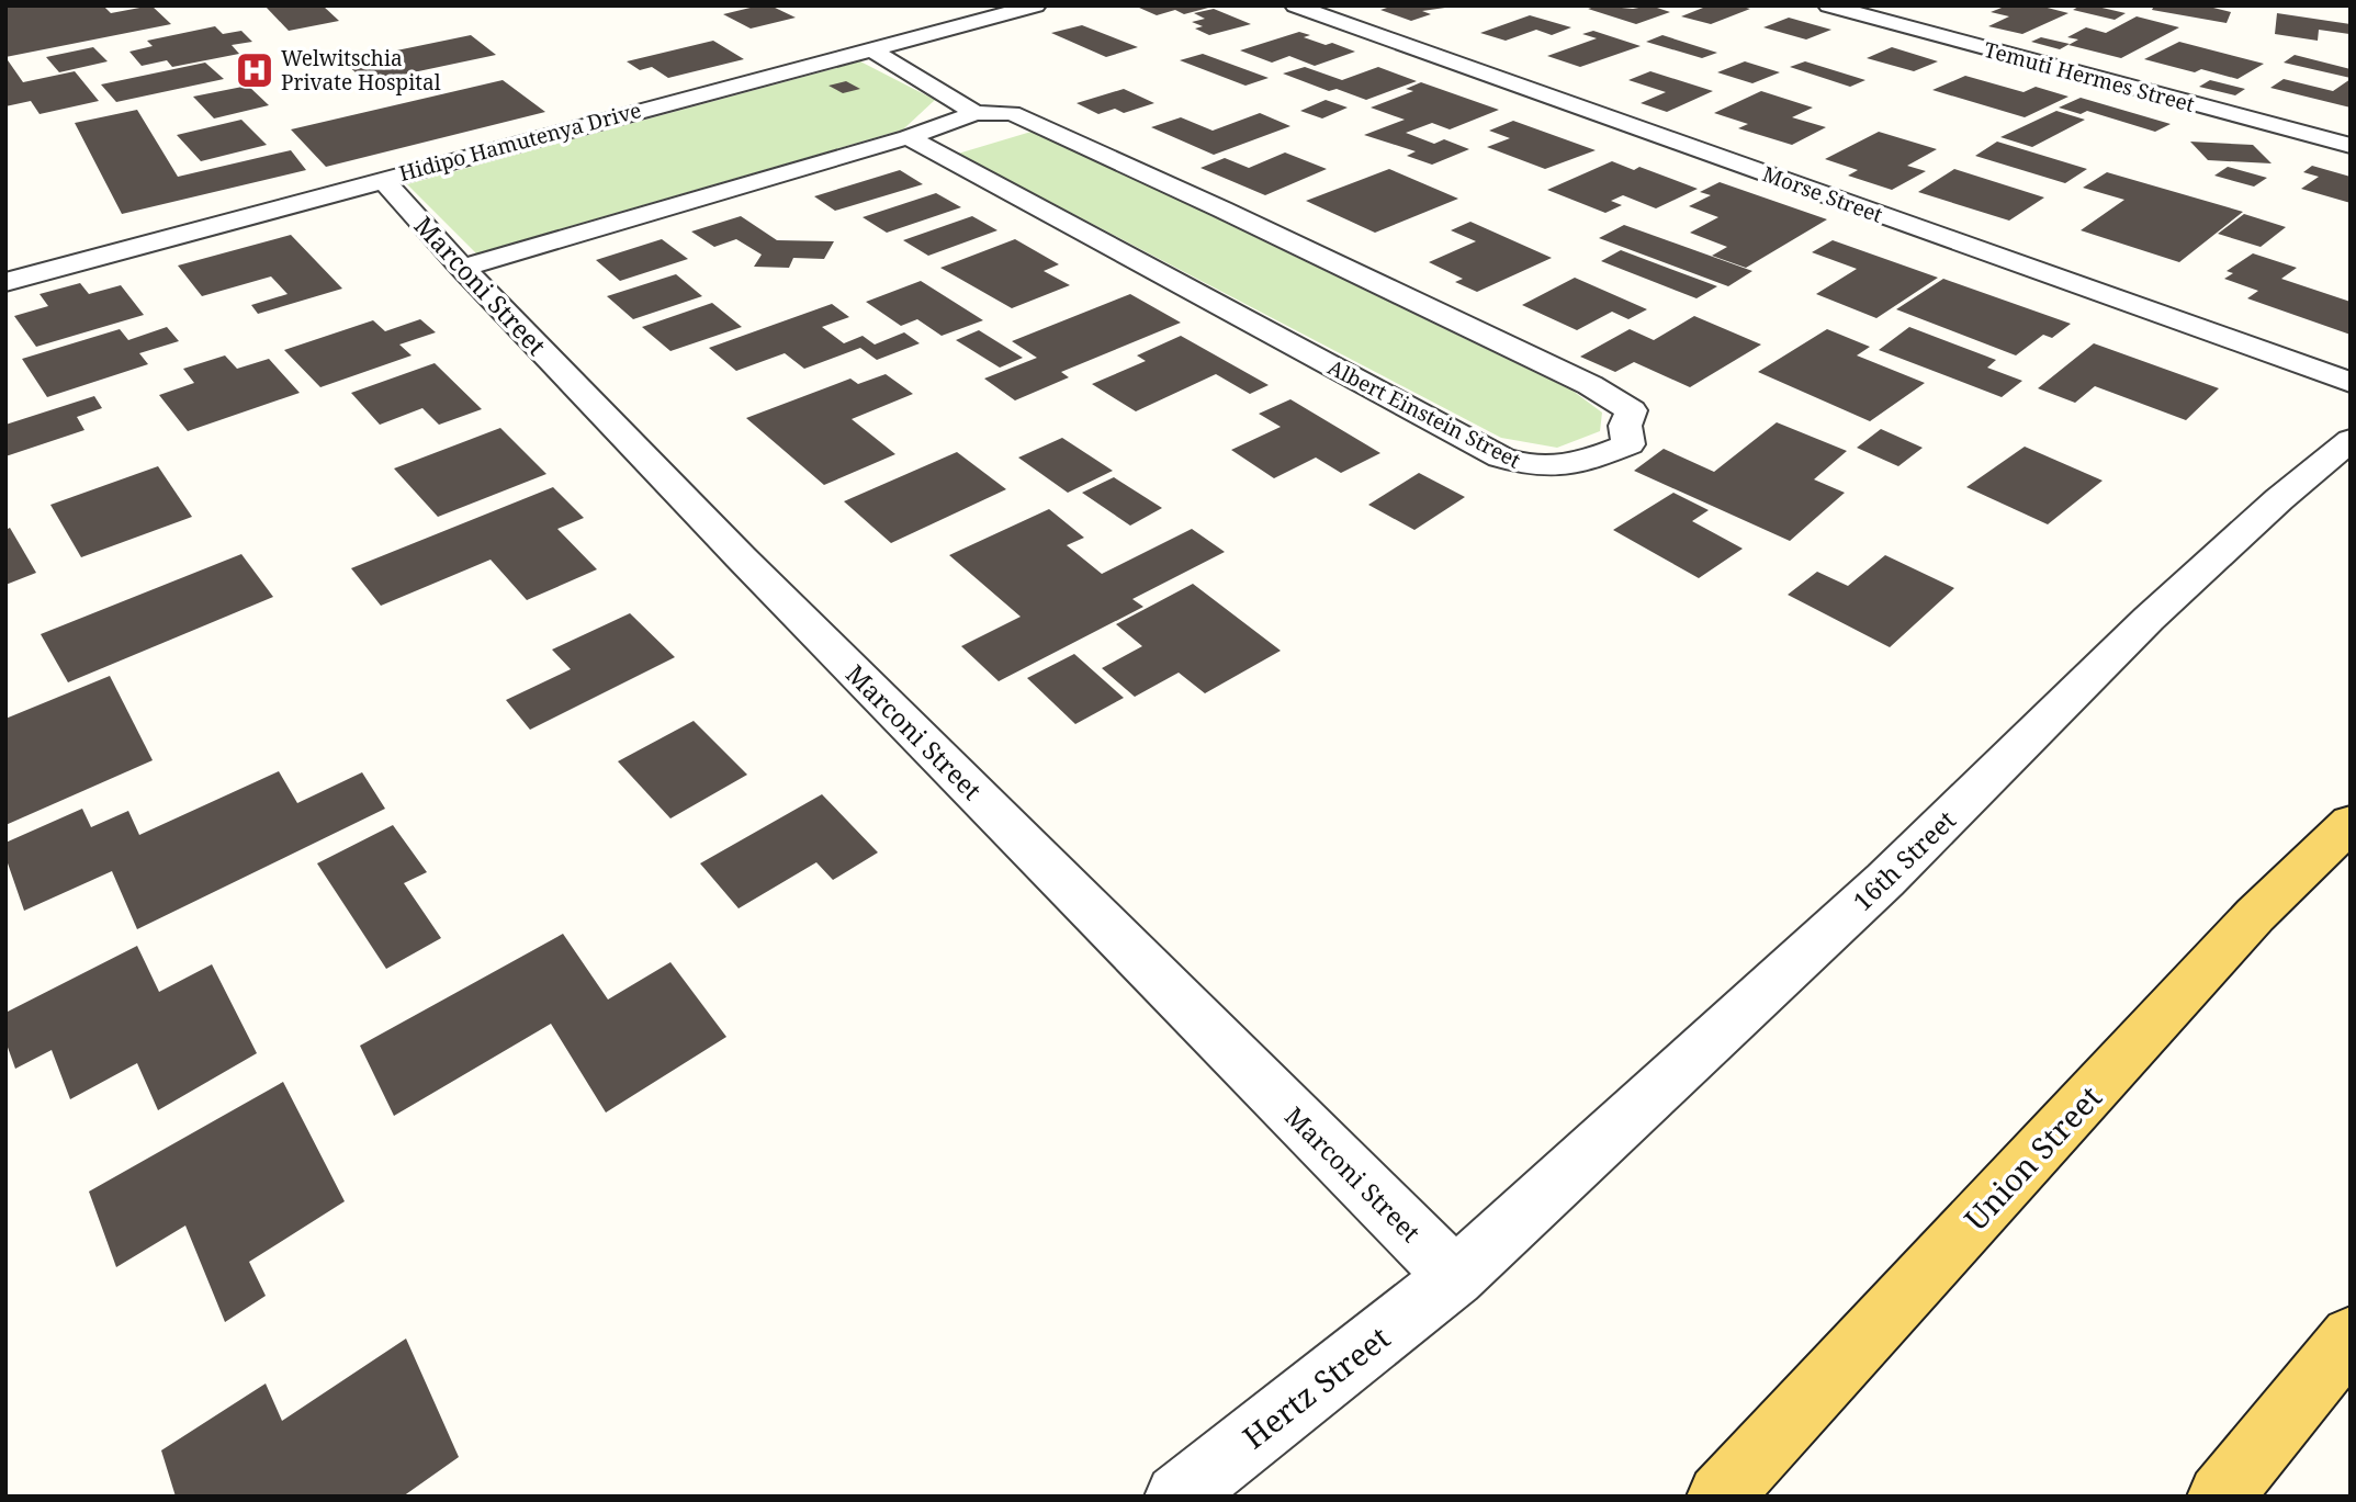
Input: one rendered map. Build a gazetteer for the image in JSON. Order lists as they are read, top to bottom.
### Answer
{
  "streets": {
    "main road": ["Union Street"],
    "street": [
      "Temuti Hermes Street",
      "Hidipo Hamutenya Drive",
      "Morse Street",
      "Marconi Street",
      "Albert Einstein Street",
      "16th Street",
      "Hertz Street"
    ]
  },
  "crossings": [
    ["Hidipo Hamutenya Drive", "Marconi Street"],
    ["Marconi Street", "16th Street"],
    ["Marconi Street", "Hertz Street"],
    ["16th Street", "Hertz Street"]
  ],
  "places": {
    "hospital": ["Welwitschia Private Hospital"]
  }
}
